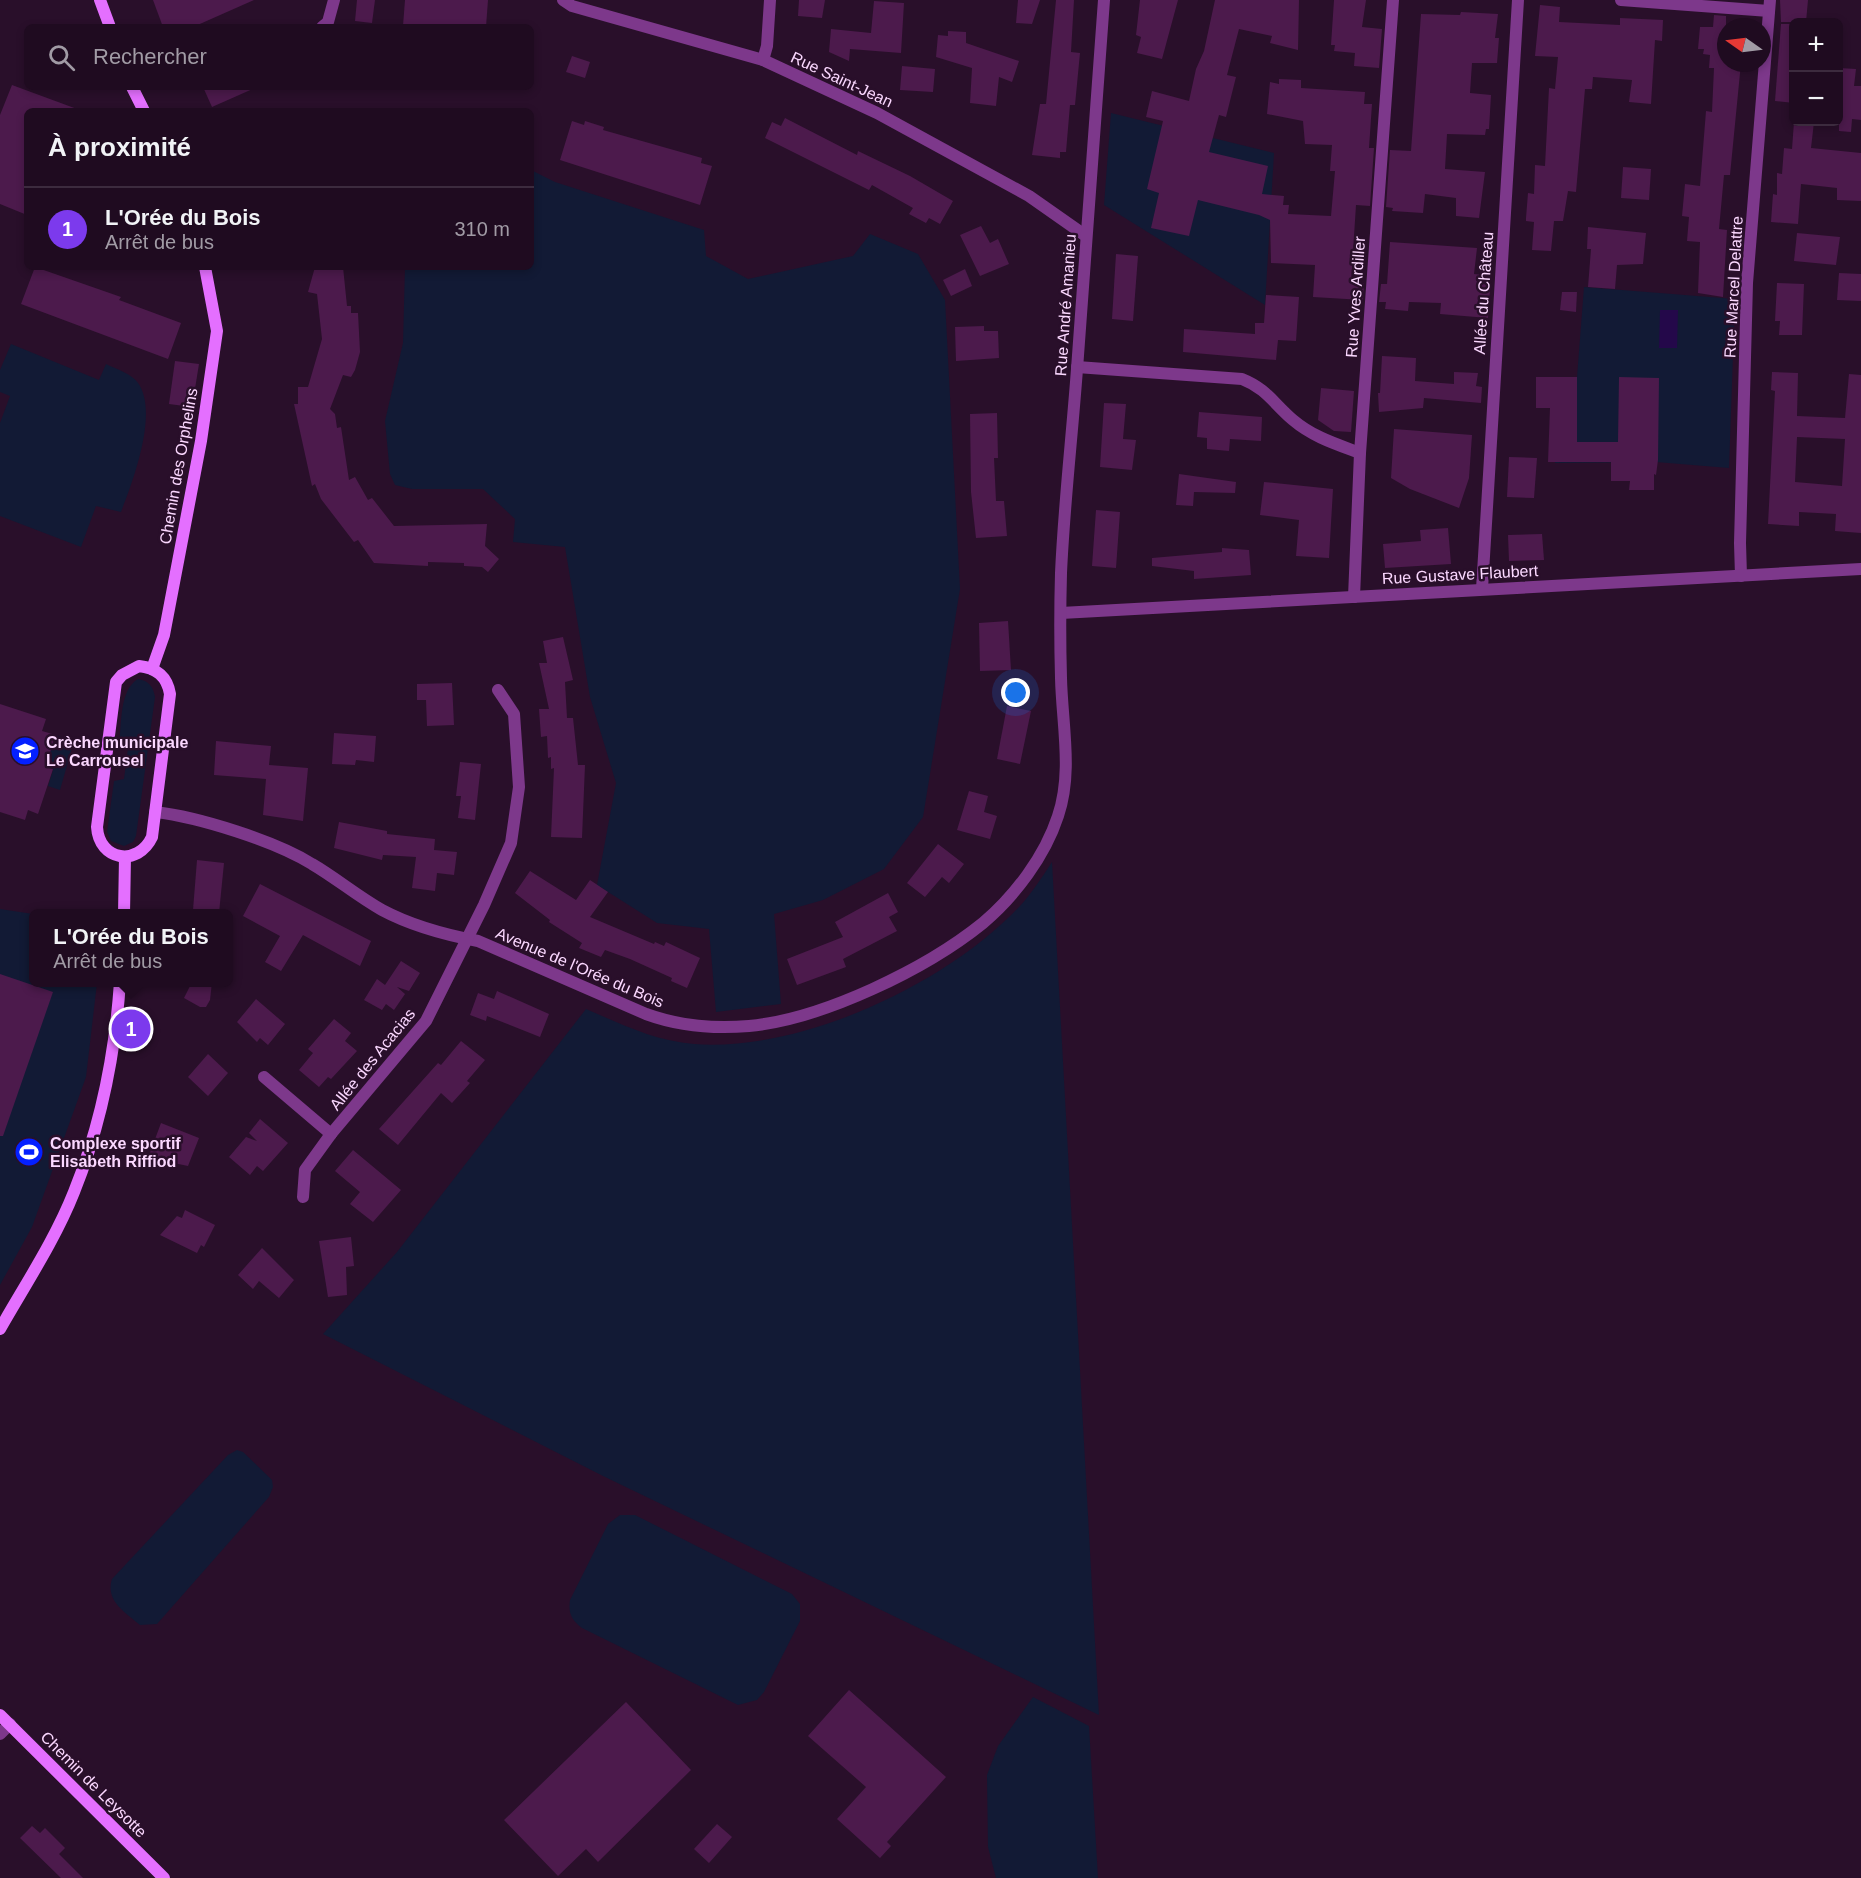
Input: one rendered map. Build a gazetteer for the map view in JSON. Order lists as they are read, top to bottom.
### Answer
{
  "streets": {
    "street": [
      "Rue Saint-Jean",
      "Rue Marcel Delattre",
      "Allée du Château",
      "Rue Yves Ardiller",
      "Rue André Amanieu",
      "Chemin des Orphelins",
      "Rue Gustave Flaubert",
      "Avenue de l'Orée du Bois",
      "Allée des Acacias",
      "Chemin de Leysotte"
    ]
  },
  "crossings": [
    ["Rue Saint-Jean", "Rue André Amanieu"],
    ["Rue Marcel Delattre", "Rue Gustave Flaubert"],
    ["Allée du Château", "Rue Gustave Flaubert"],
    ["Rue Yves Ardiller", "Rue Gustave Flaubert"],
    ["Rue André Amanieu", "Rue Gustave Flaubert"],
    ["Rue André Amanieu", "Avenue de l'Orée du Bois"],
    ["Rue Gustave Flaubert", "Avenue de l'Orée du Bois"],
    ["Avenue de l'Orée du Bois", "Allée des Acacias"]
  ],
  "places": {
    "school or university": ["Crèche municipale Le Carrousel"],
    "sports": ["Complexe sportif Elisabeth Riffiod"]
  },
  "north": "left",
  "page": {
    "map_buttons": ["+", "−"],
    "search": "Rechercher",
    "heading": "À proximité",
    "list": [
      {
        "mark": "1",
        "name": "L'Orée du Bois",
        "note": "Arrêt de bus",
        "value": "310 m"
      }
    ],
    "popup": ["L'Orée du Bois", "Arrêt de bus"],
    "pins": "1"
  }
}
